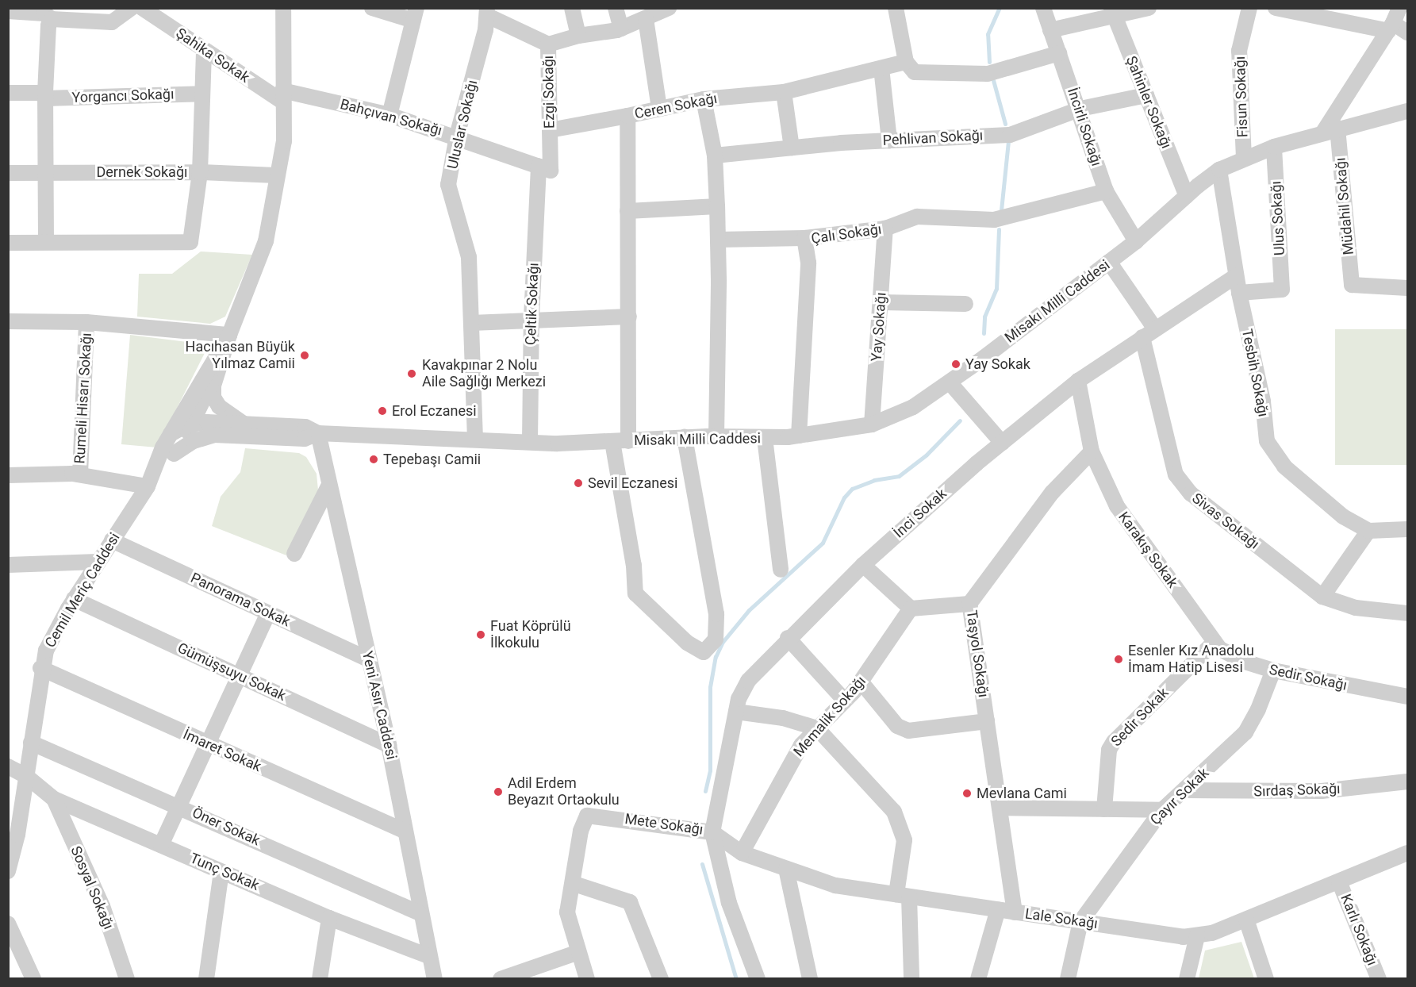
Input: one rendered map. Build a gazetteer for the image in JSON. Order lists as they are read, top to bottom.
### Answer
{
  "streets": {
    "street": [
      "Şahika Sokak",
      "Ezgi Sokağı",
      "Yorgancı Sokağı",
      "Fisun Sokağı",
      "Şahinler Sokağı",
      "Ceren Sokağı",
      "Bahçıvan Sokağı",
      "Uluslar Sokağı",
      "İncirli Sokağı",
      "Pehlivan Sokağı",
      "Dernek Sokağı",
      "Müdahil Sokağı",
      "Ulus Sokağı",
      "Çalı Sokağı",
      "Misakı Milli Caddesi",
      "Çeltik Sokağı",
      "Yay Sokağı",
      "Tesbih Sokağı",
      "Rumeli Hisarı Sokağı",
      "İnci Sokak",
      "Sivas Sokağı",
      "Karakış Sokak",
      "Cemil Meriç Caddesi",
      "Panorama Sokak",
      "Taşyol Sokağı",
      "Gümüşsuyu Sokak",
      "Sedir Sokağı",
      "Yeni Asır Caddesi",
      "Memalik Sokağı",
      "Sedir Sokak",
      "İmaret Sokak",
      "Sırdaş Sokağı",
      "Çayır Sokak",
      "Mete Sokağı",
      "Öner Sokak",
      "Tunç Sokak",
      "Sosyal Sokağı",
      "Lale Sokağı",
      "Karlı Sokağı"
    ]
  },
  "crossings": [
    ["Şahika Sokak", "Bahçıvan Sokağı"],
    ["Ezgi Sokağı", "Bahçıvan Sokağı"],
    ["Ezgi Sokağı", "Çeltik Sokağı"],
    ["Fisun Sokağı", "Misakı Milli Caddesi"],
    ["Şahinler Sokağı", "Pehlivan Sokağı"],
    ["Şahinler Sokağı", "Misakı Milli Caddesi"],
    ["Ceren Sokağı", "Misakı Milli Caddesi"],
    ["Bahçıvan Sokağı", "Uluslar Sokağı"],
    ["Bahçıvan Sokağı", "Çeltik Sokağı"],
    ["Uluslar Sokağı", "Misakı Milli Caddesi"],
    ["İncirli Sokağı", "Pehlivan Sokağı"],
    ["İncirli Sokağı", "Çalı Sokağı"],
    ["İncirli Sokağı", "Misakı Milli Caddesi"],
    ["Müdahil Sokağı", "Misakı Milli Caddesi"],
    ["Ulus Sokağı", "Misakı Milli Caddesi"],
    ["Ulus Sokağı", "Tesbih Sokağı"],
    ["Çalı Sokağı", "Misakı Milli Caddesi"],
    ["Çalı Sokağı", "Yay Sokağı"],
    ["Misakı Milli Caddesi", "Çeltik Sokağı"],
    ["Misakı Milli Caddesi", "Yay Sokağı"],
    ["Misakı Milli Caddesi", "Tesbih Sokağı"],
    ["Misakı Milli Caddesi", "Sivas Sokağı"],
    ["Misakı Milli Caddesi", "Cemil Meriç Caddesi"],
    ["Misakı Milli Caddesi", "Yeni Asır Caddesi"],
    ["Tesbih Sokağı", "İnci Sokak"],
    ["İnci Sokak", "Sivas Sokağı"],
    ["İnci Sokak", "Mete Sokağı"],
    ["İnci Sokak", "Lale Sokağı"],
    ["Karakış Sokak", "Taşyol Sokağı"],
    ["Karakış Sokak", "Sedir Sokağı"],
    ["Karakış Sokak", "Sedir Sokak"],
    ["Cemil Meriç Caddesi", "Panorama Sokak"],
    ["Cemil Meriç Caddesi", "Gümüşsuyu Sokak"],
    ["Cemil Meriç Caddesi", "İmaret Sokak"],
    ["Cemil Meriç Caddesi", "Öner Sokak"],
    ["Cemil Meriç Caddesi", "Tunç Sokak"],
    ["Panorama Sokak", "Yeni Asır Caddesi"],
    ["Taşyol Sokağı", "Lale Sokağı"],
    ["Gümüşsuyu Sokak", "Yeni Asır Caddesi"],
    ["Sedir Sokağı", "Sedir Sokak"],
    ["Sedir Sokağı", "Çayır Sokak"],
    ["Yeni Asır Caddesi", "İmaret Sokak"],
    ["Yeni Asır Caddesi", "Öner Sokak"],
    ["Yeni Asır Caddesi", "Tunç Sokak"],
    ["Memalik Sokağı", "Lale Sokağı"],
    ["Sırdaş Sokağı", "Çayır Sokak"],
    ["Çayır Sokak", "Lale Sokağı"],
    ["Mete Sokağı", "Lale Sokağı"],
    ["Tunç Sokak", "Sosyal Sokağı"],
    ["Lale Sokağı", "Karlı Sokağı"]
  ],
  "places": [
    "Hacıhasan Büyük Yılmaz Camii",
    "Yay Sokak",
    "Kavakpınar 2 Nolu Aile Sağlığı Merkezi",
    "Erol Eczanesi",
    "Tepebaşı Camii",
    "Sevil Eczanesi",
    "Fuat Köprülü İlkokulu",
    "Esenler Kız Anadolu İmam Hatip Lisesi",
    "Adil Erdem Beyazıt Ortaokulu",
    "Mevlana Cami"
  ]
}
